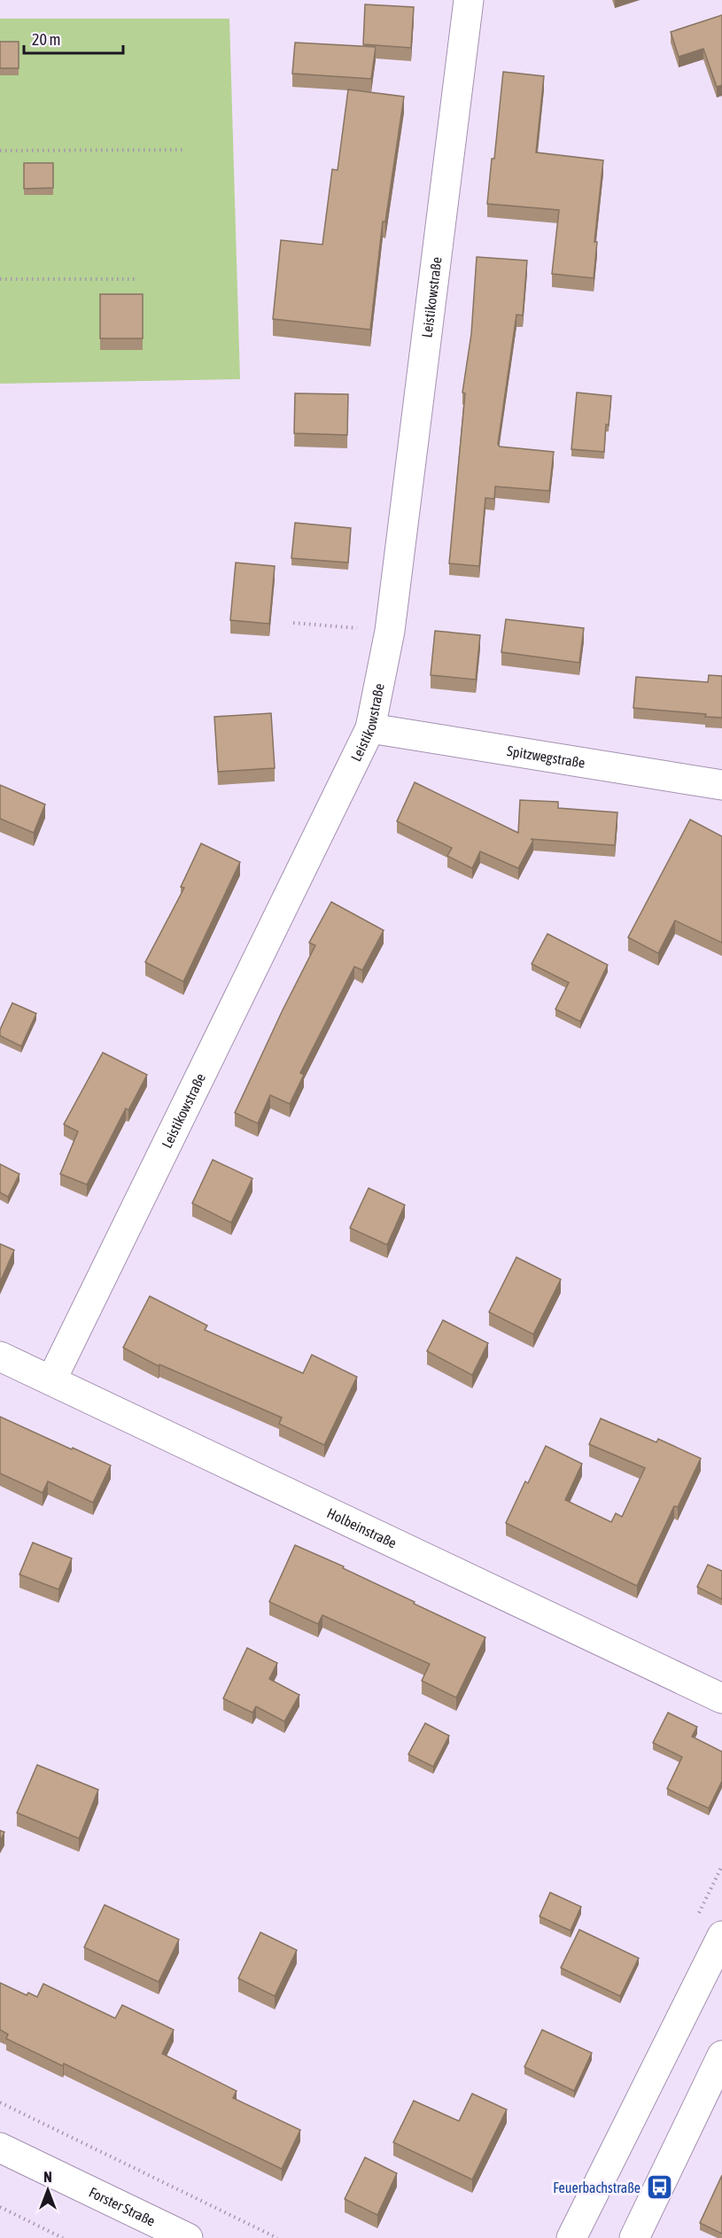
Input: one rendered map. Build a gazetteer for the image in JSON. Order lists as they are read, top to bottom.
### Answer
{
  "streets": {
    "street": [
      "Leistikowstraße",
      "Spitzwegstraße",
      "Holbeinstraße",
      "Forster Straße"
    ]
  },
  "crossings": [
    ["Leistikowstraße", "Spitzwegstraße"],
    ["Leistikowstraße", "Holbeinstraße"]
  ],
  "places": {
    "bus stop": ["Feuerbachstraße"]
  },
  "scale_bar": "20 m",
  "north": "top"
}
